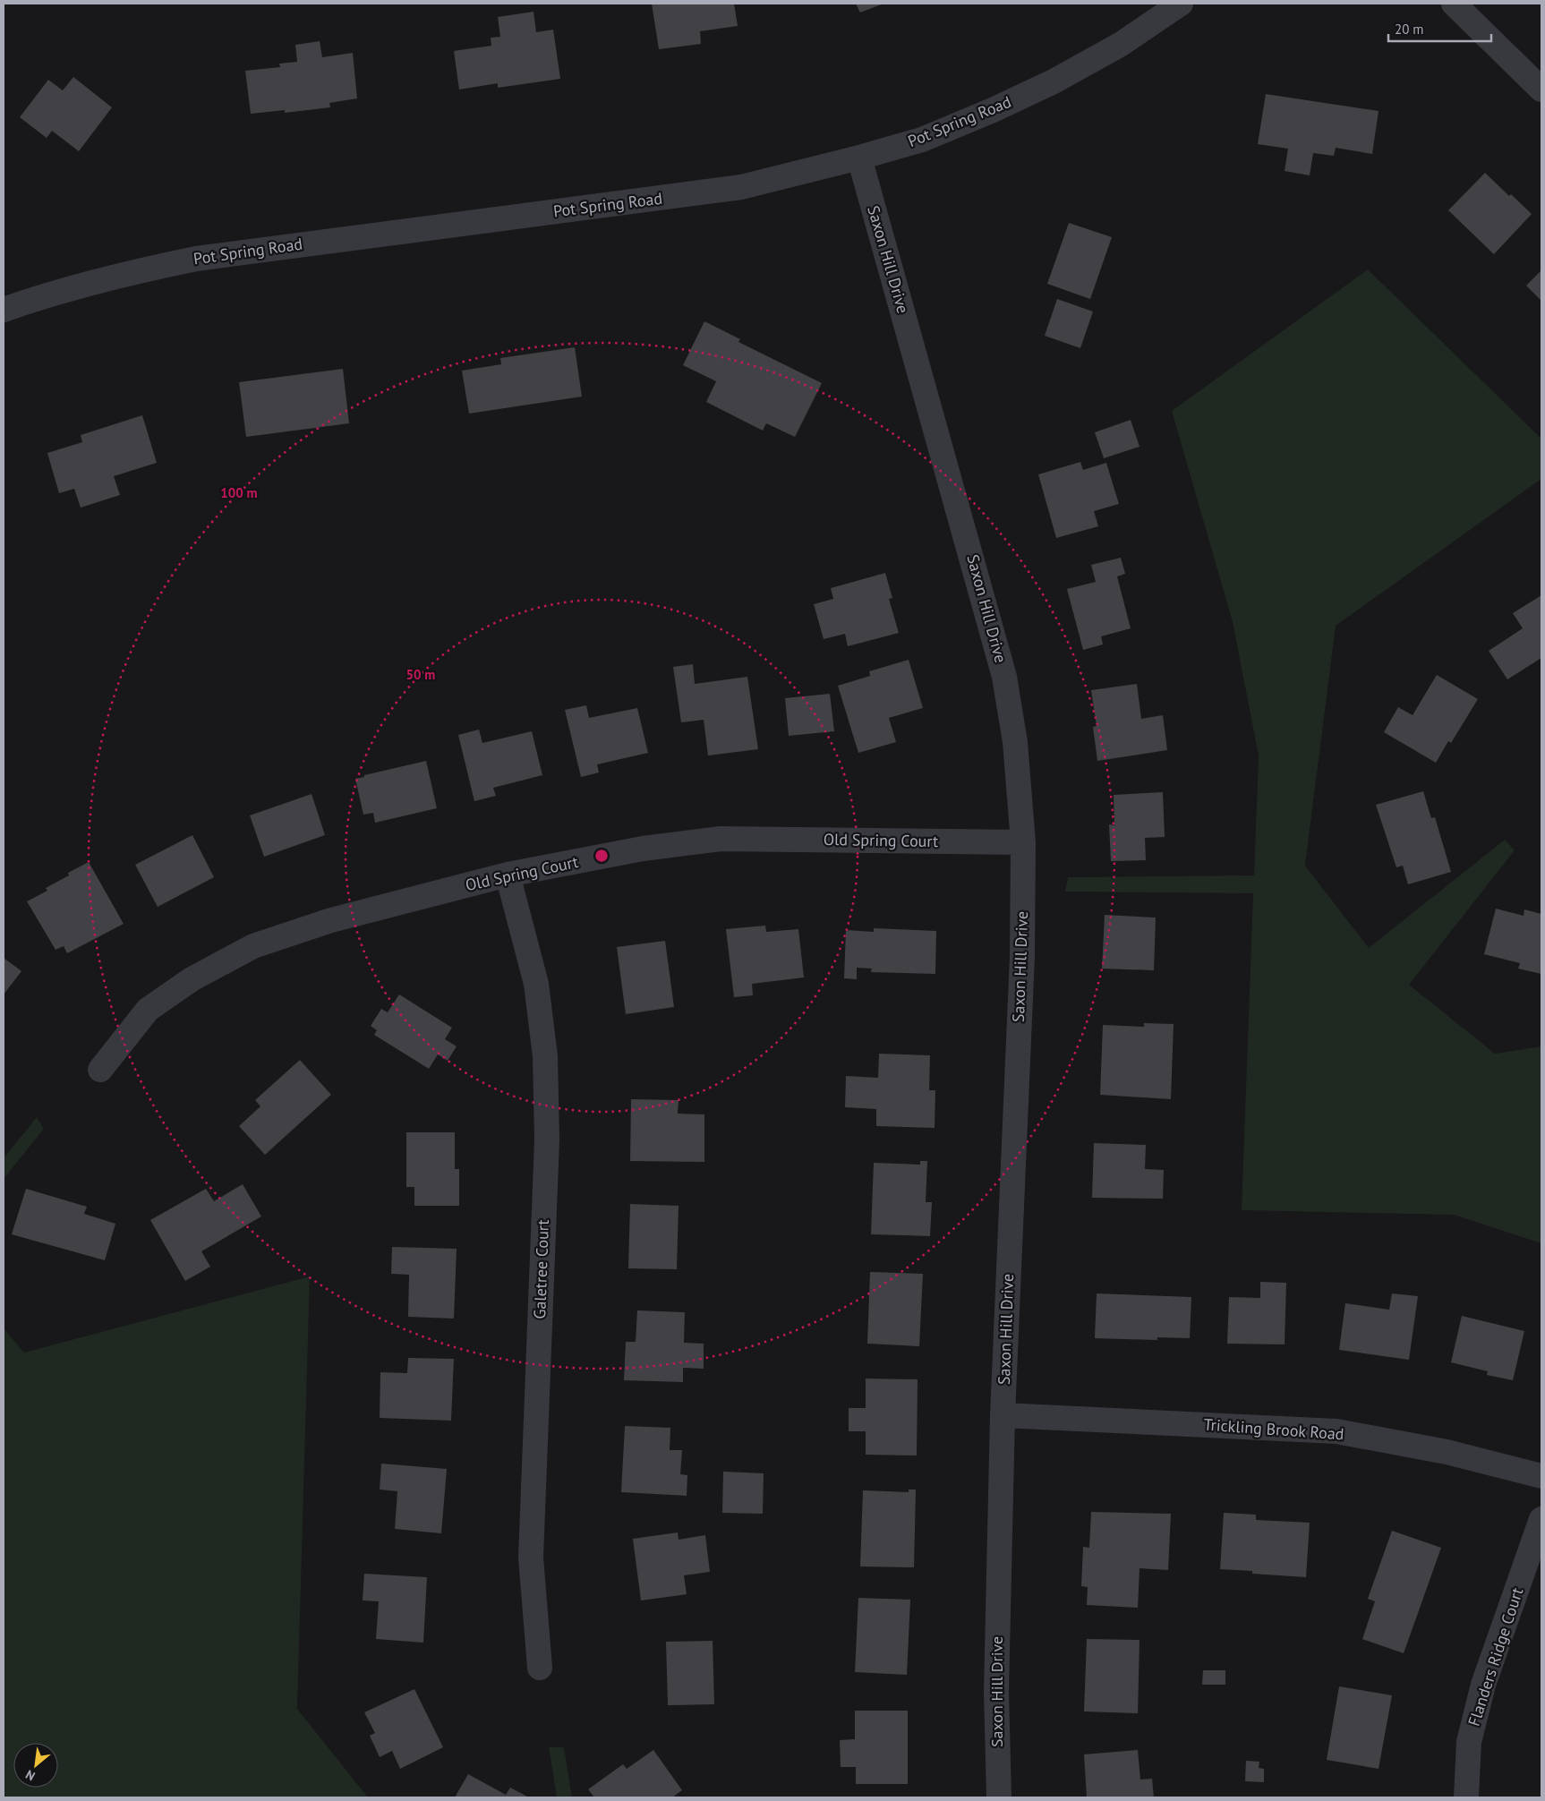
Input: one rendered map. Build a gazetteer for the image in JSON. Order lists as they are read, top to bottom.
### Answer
{
  "streets": {
    "street": [
      "Pot Spring Road",
      "Saxon Hill Drive",
      "Old Spring Court",
      "Galetree Court",
      "Trickling Brook Road",
      "Flanders Ridge Court"
    ]
  },
  "crossings": [
    ["Pot Spring Road", "Saxon Hill Drive"],
    ["Saxon Hill Drive", "Old Spring Court"],
    ["Saxon Hill Drive", "Trickling Brook Road"],
    ["Old Spring Court", "Galetree Court"]
  ],
  "scale_bar": "20 m",
  "north": "bottom left",
  "rings": ["100 m", "50 m"]
}
